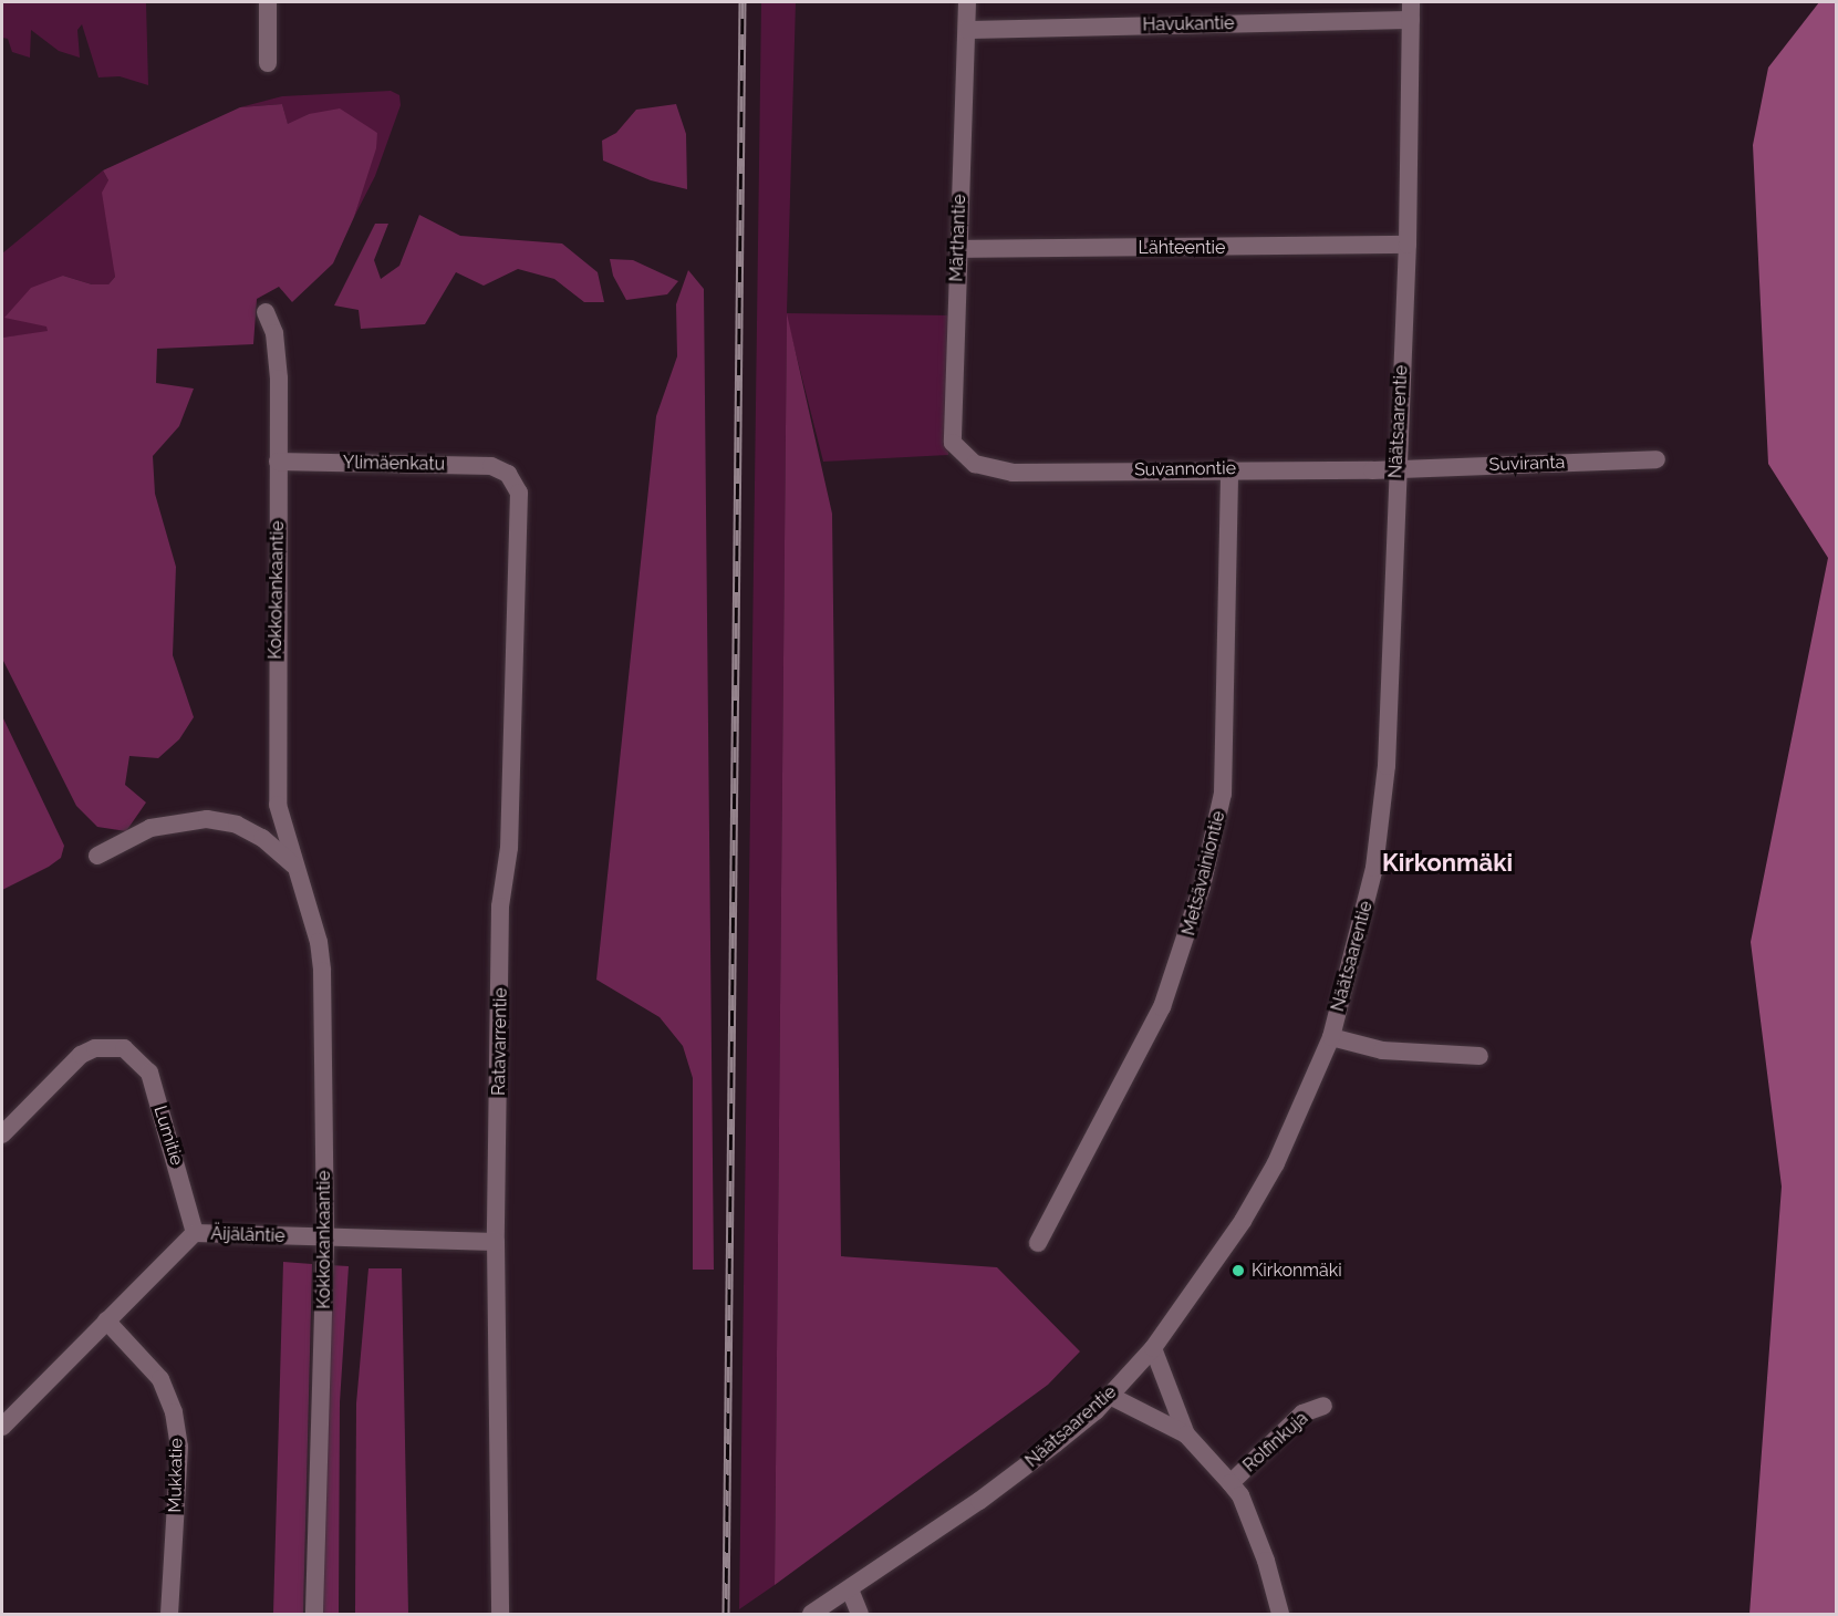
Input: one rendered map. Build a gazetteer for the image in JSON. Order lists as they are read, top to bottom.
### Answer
{
  "streets": {
    "street": [
      "Havukantie",
      "Märthantie",
      "Lähteentie",
      "Näätsaarentie",
      "Ylimäenkatu",
      "Suviranta",
      "Suvannontie",
      "Kokkokankaantie",
      "Metsävainiontie",
      "Ratavarrentie",
      "Lumitie",
      "Äijäläntie",
      "Rolfinkuja",
      "Mukkatie"
    ]
  },
  "crossings": [
    ["Havukantie", "Märthantie"],
    ["Havukantie", "Näätsaarentie"],
    ["Märthantie", "Lähteentie"],
    ["Märthantie", "Suvannontie"],
    ["Lähteentie", "Näätsaarentie"],
    ["Näätsaarentie", "Suviranta"],
    ["Näätsaarentie", "Suvannontie"],
    ["Ylimäenkatu", "Kokkokankaantie"],
    ["Ylimäenkatu", "Ratavarrentie"],
    ["Suviranta", "Suvannontie"],
    ["Suvannontie", "Metsävainiontie"],
    ["Kokkokankaantie", "Äijäläntie"],
    ["Ratavarrentie", "Äijäläntie"],
    ["Lumitie", "Äijäläntie"],
    ["Äijäläntie", "Mukkatie"]
  ],
  "districts": ["Kirkonmäki"],
  "places": ["Kirkonmäki"]
}
